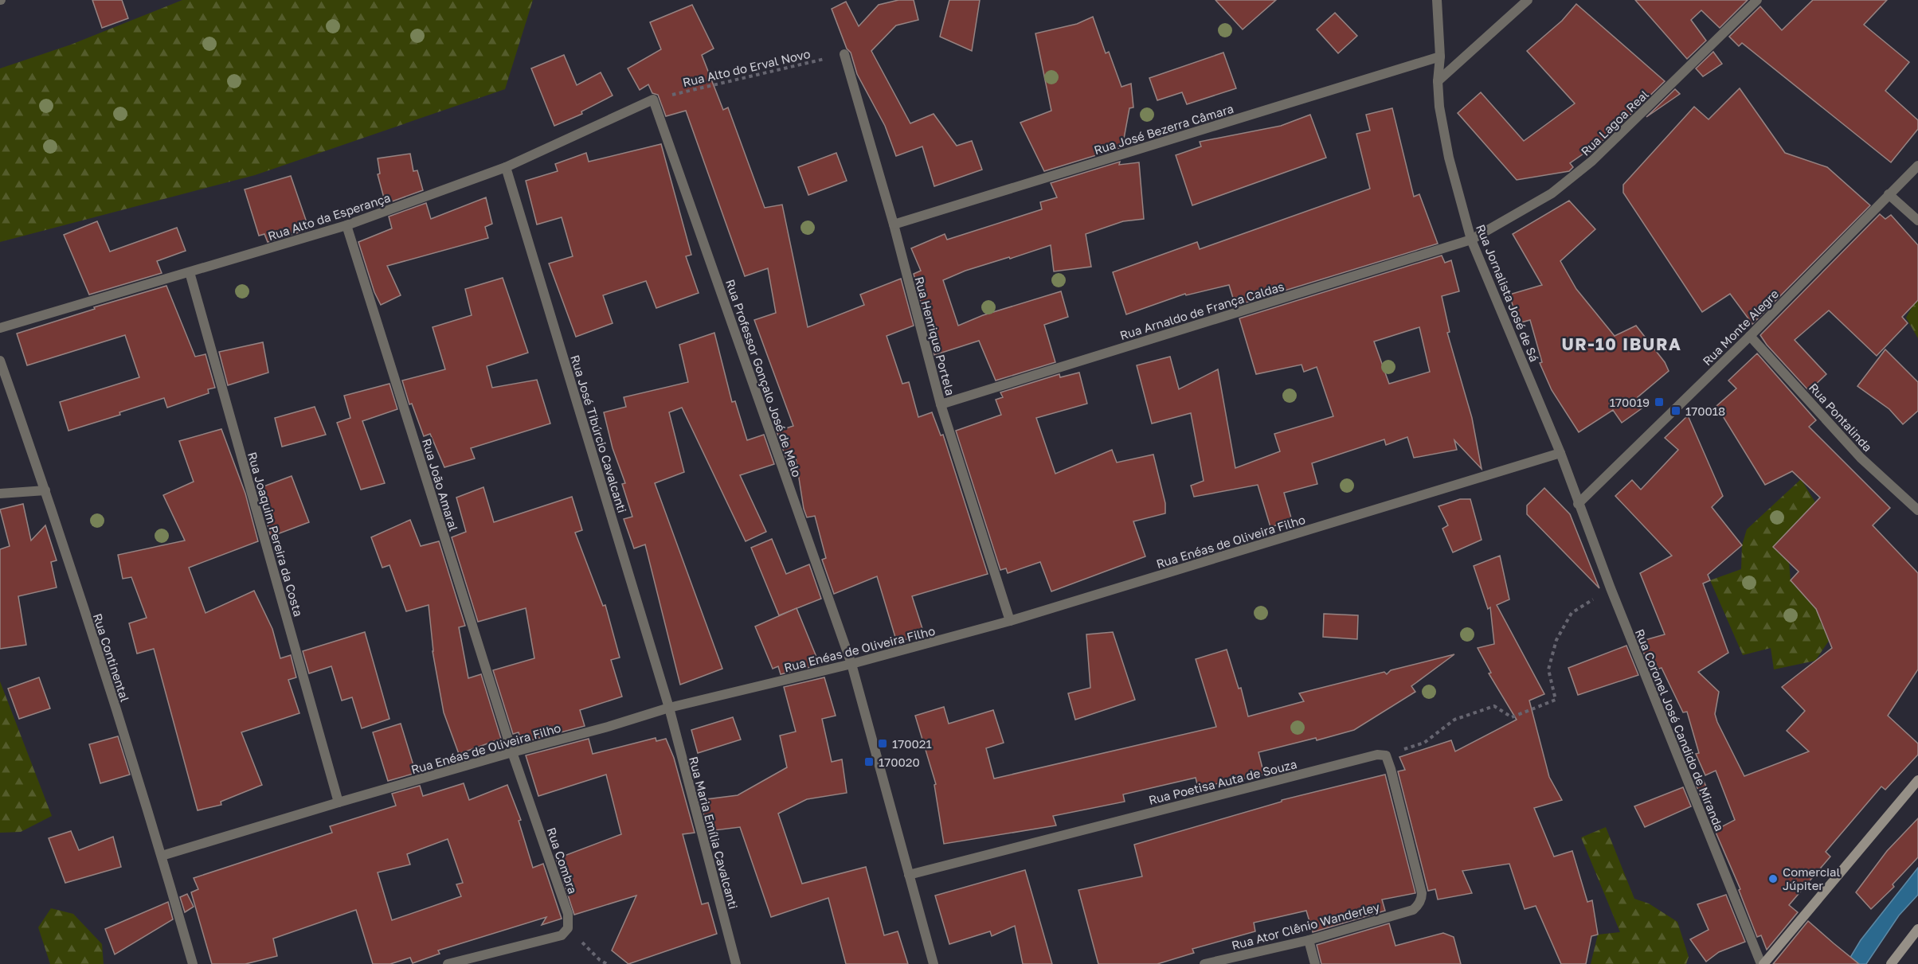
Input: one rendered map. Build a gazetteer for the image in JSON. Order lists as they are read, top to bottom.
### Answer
{
  "streets": {
    "street": [
      "Rua Lagoa Real",
      "Rua José Bezerra Câmara",
      "Rua Alto da Esperança",
      "Rua Jornalista José de Sá",
      "Rua Arnaldo de França Caldas",
      "Rua Monte Alegre",
      "Rua Henrique Portela",
      "Rua Professor Gonçalo José de Melo",
      "Rua Pontalinda",
      "Rua José Tibúrcio Cavalcanti",
      "Rua João Amaral",
      "Rua Joaquim Pereira da Costa",
      "Rua Enéas de Oliveira Filho",
      "Rua Continental",
      "Rua Coronel José Candido de Miranda",
      "Rua Poetisa Auta de Souza",
      "Rua Maria Emília Cavalcanti",
      "Rua Combra",
      "Rua Ator Clênio Wanderley"
    ],
    "path": ["Rua Alto do Erval Novo"]
  },
  "crossings": [
    ["Rua Alto do Erval Novo", "Rua Alto da Esperança"],
    ["Rua Alto do Erval Novo", "Rua Henrique Portela"],
    ["Rua Alto do Erval Novo", "Rua Professor Gonçalo José de Melo"],
    ["Rua Lagoa Real", "Rua Jornalista José de Sá"],
    ["Rua Lagoa Real", "Rua Arnaldo de França Caldas"],
    ["Rua José Bezerra Câmara", "Rua Jornalista José de Sá"],
    ["Rua José Bezerra Câmara", "Rua Henrique Portela"],
    ["Rua Alto da Esperança", "Rua Professor Gonçalo José de Melo"],
    ["Rua Alto da Esperança", "Rua José Tibúrcio Cavalcanti"],
    ["Rua Alto da Esperança", "Rua João Amaral"],
    ["Rua Alto da Esperança", "Rua Joaquim Pereira da Costa"],
    ["Rua Jornalista José de Sá", "Rua Arnaldo de França Caldas"],
    ["Rua Jornalista José de Sá", "Rua Monte Alegre"],
    ["Rua Jornalista José de Sá", "Rua Enéas de Oliveira Filho"],
    ["Rua Jornalista José de Sá", "Rua Coronel José Candido de Miranda"],
    ["Rua Arnaldo de França Caldas", "Rua Henrique Portela"],
    ["Rua Monte Alegre", "Rua Pontalinda"],
    ["Rua Monte Alegre", "Rua Coronel José Candido de Miranda"],
    ["Rua Henrique Portela", "Rua Enéas de Oliveira Filho"],
    ["Rua Professor Gonçalo José de Melo", "Rua Enéas de Oliveira Filho"],
    ["Rua Professor Gonçalo José de Melo", "Rua Poetisa Auta de Souza"],
    ["Rua José Tibúrcio Cavalcanti", "Rua Enéas de Oliveira Filho"],
    ["Rua José Tibúrcio Cavalcanti", "Rua Maria Emília Cavalcanti"],
    ["Rua João Amaral", "Rua Enéas de Oliveira Filho"],
    ["Rua João Amaral", "Rua Combra"],
    ["Rua Joaquim Pereira da Costa", "Rua Enéas de Oliveira Filho"],
    ["Rua Enéas de Oliveira Filho", "Rua Continental"],
    ["Rua Enéas de Oliveira Filho", "Rua Maria Emília Cavalcanti"],
    ["Rua Enéas de Oliveira Filho", "Rua Combra"],
    ["Rua Poetisa Auta de Souza", "Rua Ator Clênio Wanderley"]
  ],
  "districts": ["UR-10 IBURA"],
  "places": {
    "transit": [
      "170019",
      "170018",
      "170021",
      "170020"
    ],
    "other": ["Comercial Júpiter"]
  }
}
